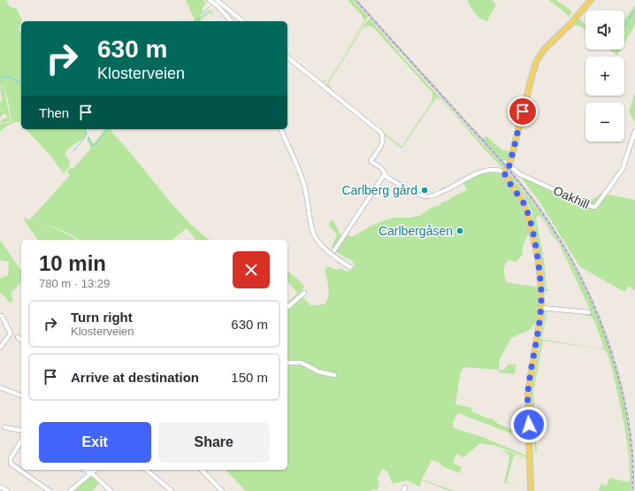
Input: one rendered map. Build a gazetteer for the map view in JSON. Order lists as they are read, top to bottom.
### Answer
{
  "streets": {
    "street": ["Oakhill"]
  },
  "places": ["Carlberg gård", "Carlbergåsen"],
  "page": {
    "map_buttons": ["+", "−"],
    "turn": ["630 m", "Klosterveien"],
    "then": "Then",
    "heading": ["10 min", "780 m · 13:29"],
    "list": [
      {
        "name": "Turn right",
        "note": "Klosterveien",
        "value": "630 m"
      },
      {
        "name": "Arrive at destination",
        "value": "150 m"
      }
    ],
    "buttons": ["Exit", "Share"]
  }
}
